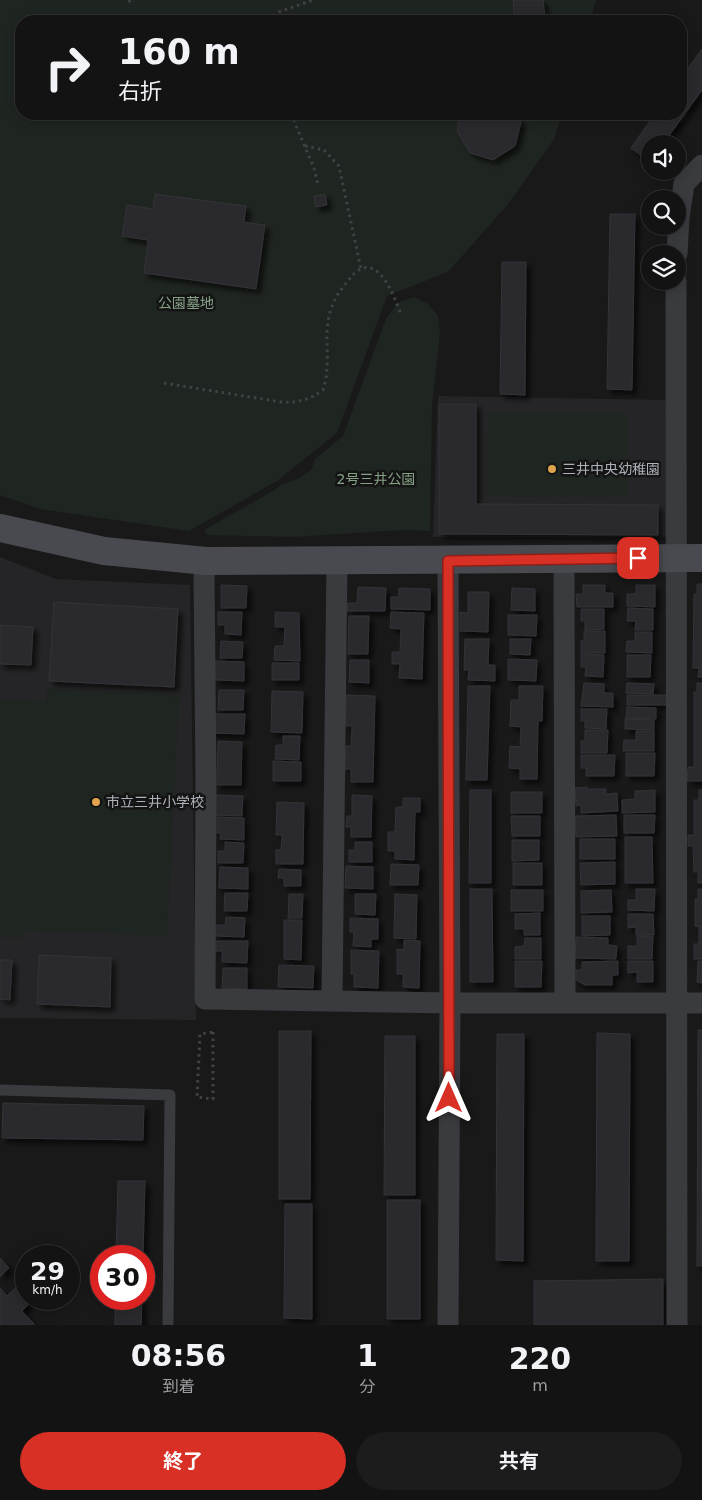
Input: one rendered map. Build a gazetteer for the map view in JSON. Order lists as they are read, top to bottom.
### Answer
{
  "parks": ["公園墓地", "2号三井公園"],
  "places": ["三井中央幼稚園", "市立三井小学校"],
  "page": {
    "turn": ["160 m", "右折"],
    "speed": "29 km/h",
    "limit": "30",
    "eta": [
      "08:56",
      "到着",
      "1",
      "分",
      "220",
      "m"
    ],
    "buttons": ["終了", "共有"]
  }
}
